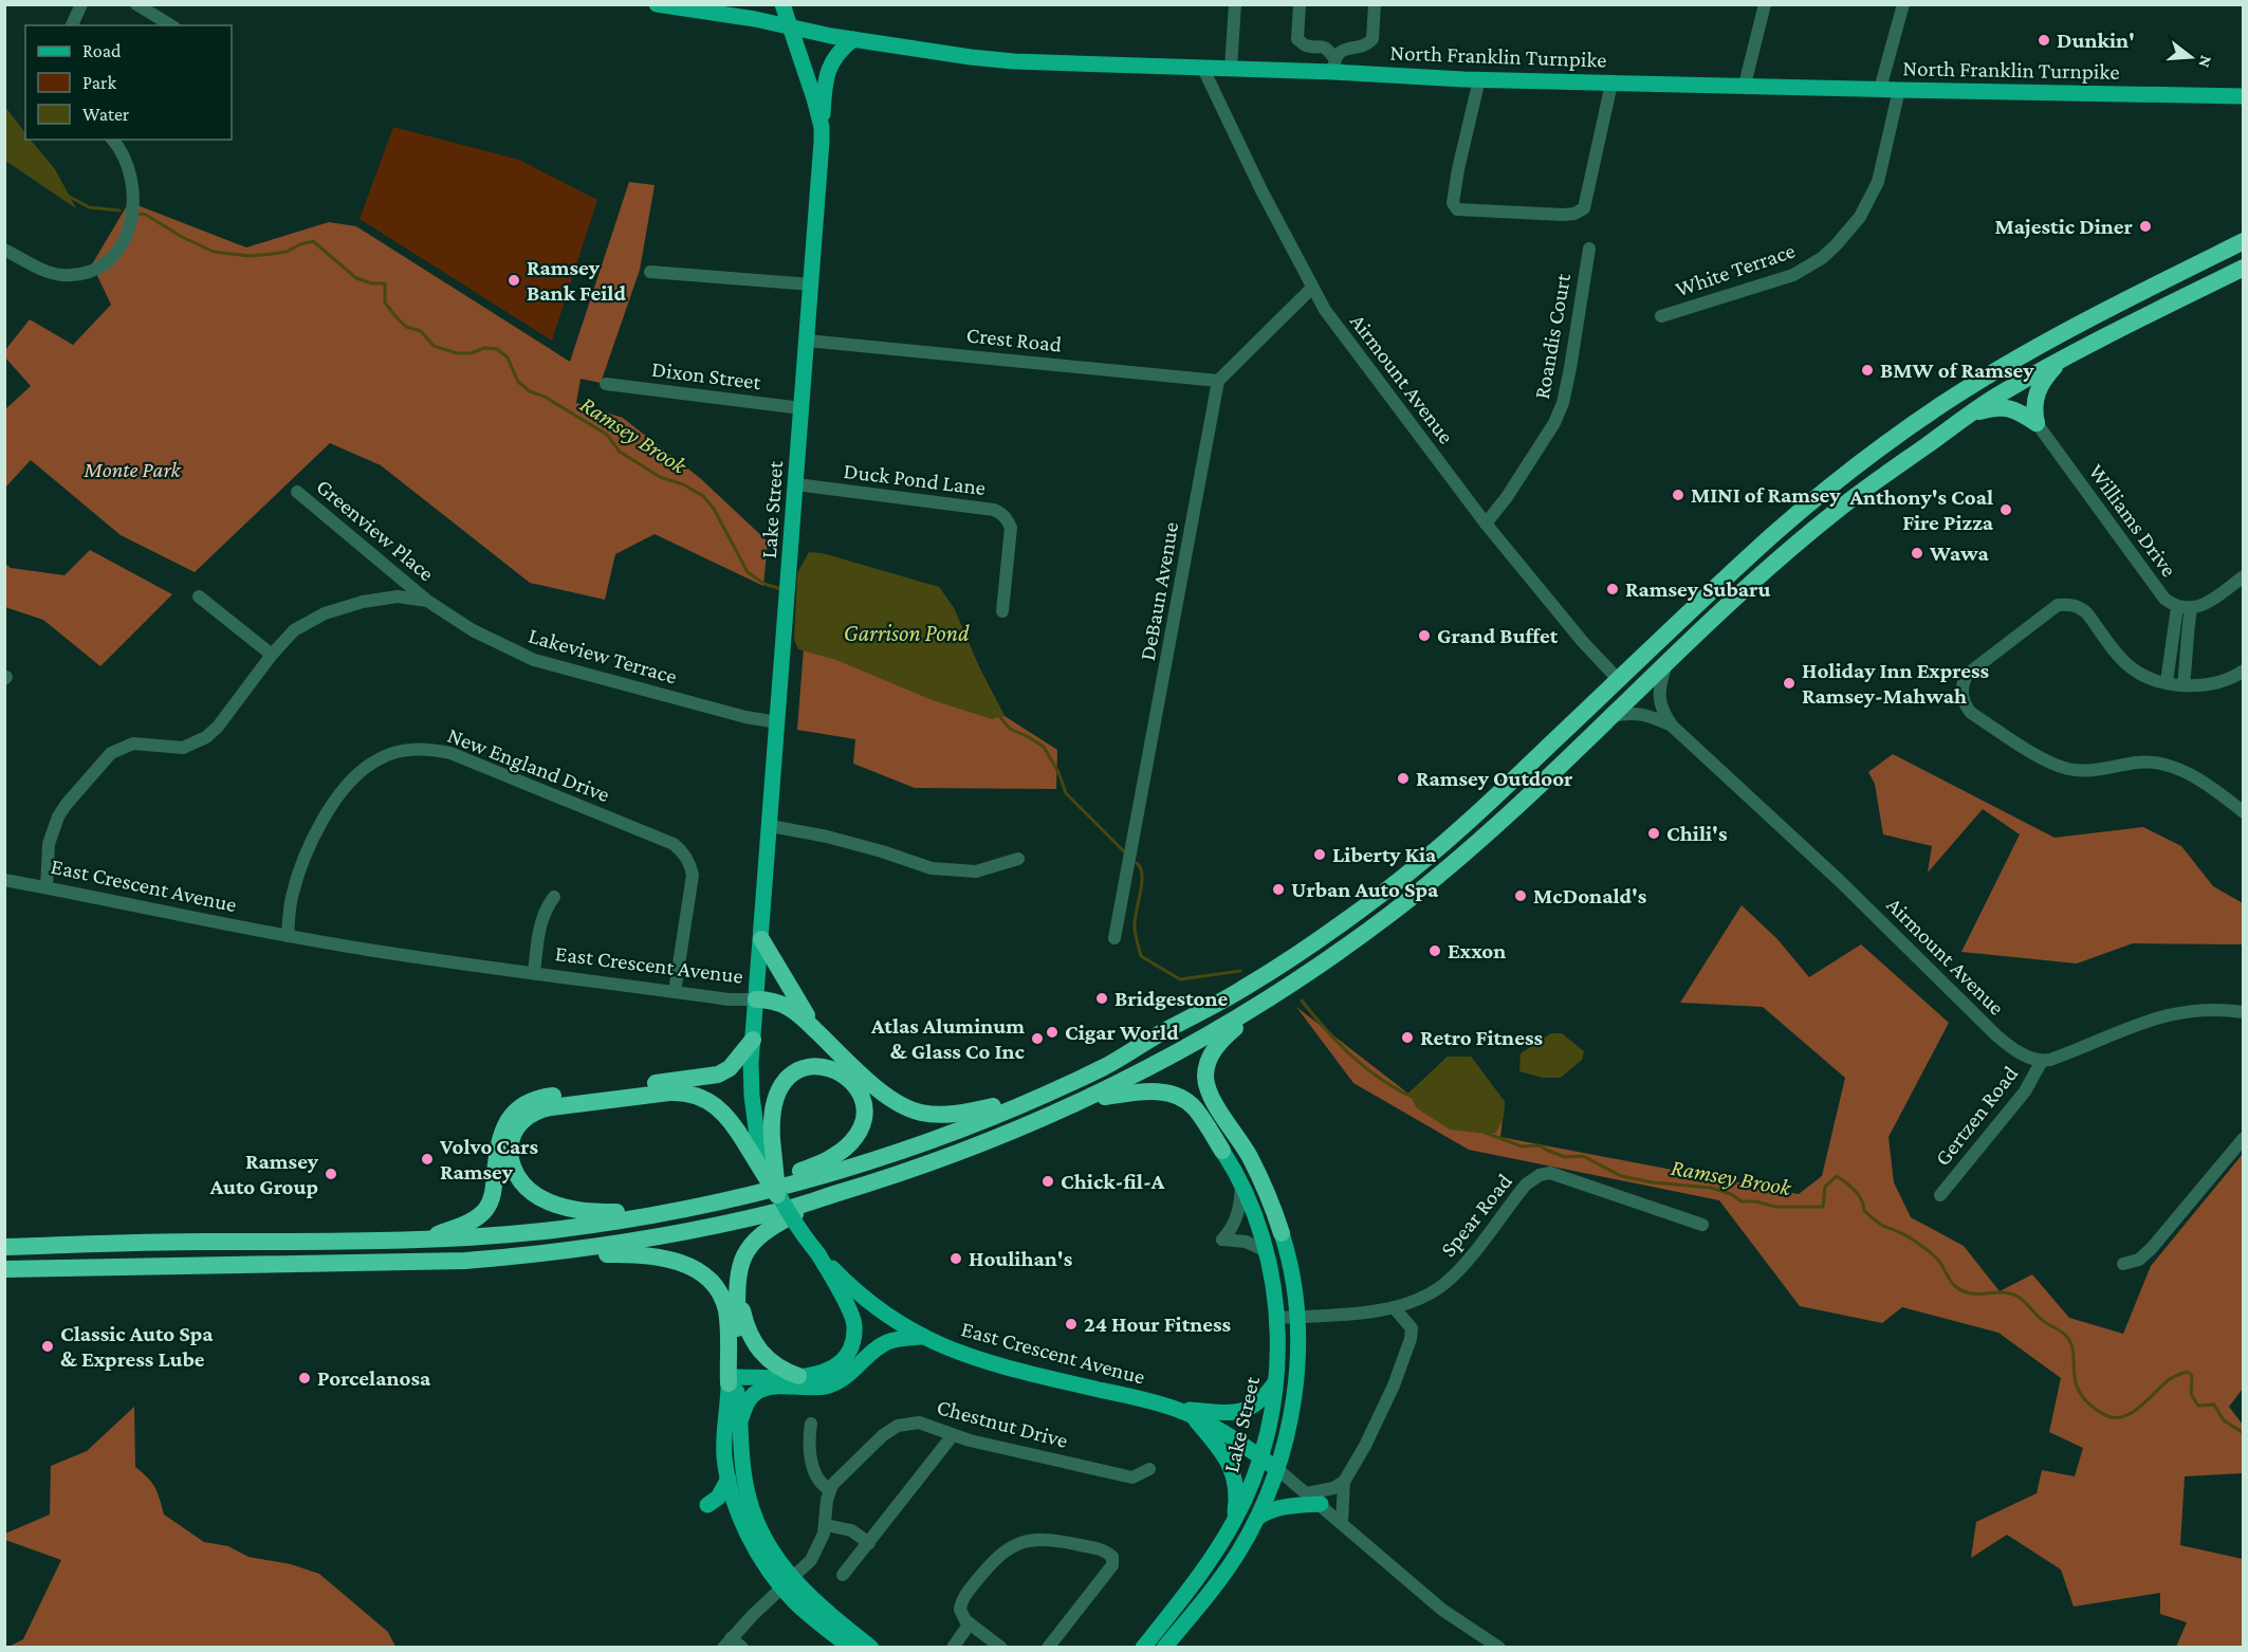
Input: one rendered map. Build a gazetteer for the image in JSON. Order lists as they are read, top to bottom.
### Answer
{
  "streets": {
    "main road": ["North Franklin Turnpike", "Lake Street", "East Crescent Avenue"],
    "street": [
      "White Terrace",
      "Roandis Court",
      "Crest Road",
      "Dixon Street",
      "Airmount Avenue",
      "Duck Pond Lane",
      "Williams Drive",
      "Greenview Place",
      "DeBaun Avenue",
      "Lakeview Terrace",
      "New England Drive",
      "Gertzen Road",
      "Spear Road",
      "Chestnut Drive"
    ]
  },
  "crossings": [
    ["North Franklin Turnpike", "White Terrace"],
    ["North Franklin Turnpike", "Airmount Avenue"],
    ["North Franklin Turnpike", "Lake Street"],
    ["Roandis Court", "Airmount Avenue"],
    ["Crest Road", "Lake Street"],
    ["Crest Road", "DeBaun Avenue"],
    ["Dixon Street", "Lake Street"],
    ["Airmount Avenue", "Gertzen Road"],
    ["Duck Pond Lane", "Lake Street"],
    ["Lake Street", "Lakeview Terrace"],
    ["Lake Street", "East Crescent Avenue"],
    ["Lake Street", "Spear Road"],
    ["Greenview Place", "Lakeview Terrace"],
    ["Lakeview Terrace", "East Crescent Avenue"],
    ["New England Drive", "East Crescent Avenue"]
  ],
  "water": ["Ramsey Brook", "Garrison Pond"],
  "parks": ["Monte Park"],
  "places": [
    "Dunkin'",
    "Majestic Diner",
    "Ramsey Bank Feild",
    "BMW of Ramsey",
    "MINI of Ramsey",
    "Anthony's Coal Fire Pizza",
    "Wawa",
    "Ramsey Subaru",
    "Grand Buffet",
    "Holiday Inn Express Ramsey-Mahwah",
    "Ramsey Outdoor",
    "Chili's",
    "Liberty Kia",
    "Urban Auto Spa",
    "McDonald's",
    "Exxon",
    "Bridgestone",
    "Cigar World",
    "Retro Fitness",
    "Atlas Aluminum & Glass Co Inc",
    "Volvo Cars Ramsey",
    "Ramsey Auto Group",
    "Chick-fil-A",
    "Houlihan's",
    "24 Hour Fitness",
    "Classic Auto Spa & Express Lube",
    "Porcelanosa"
  ],
  "legend": ["Road", "Park", "Water"],
  "north": "right"
}
